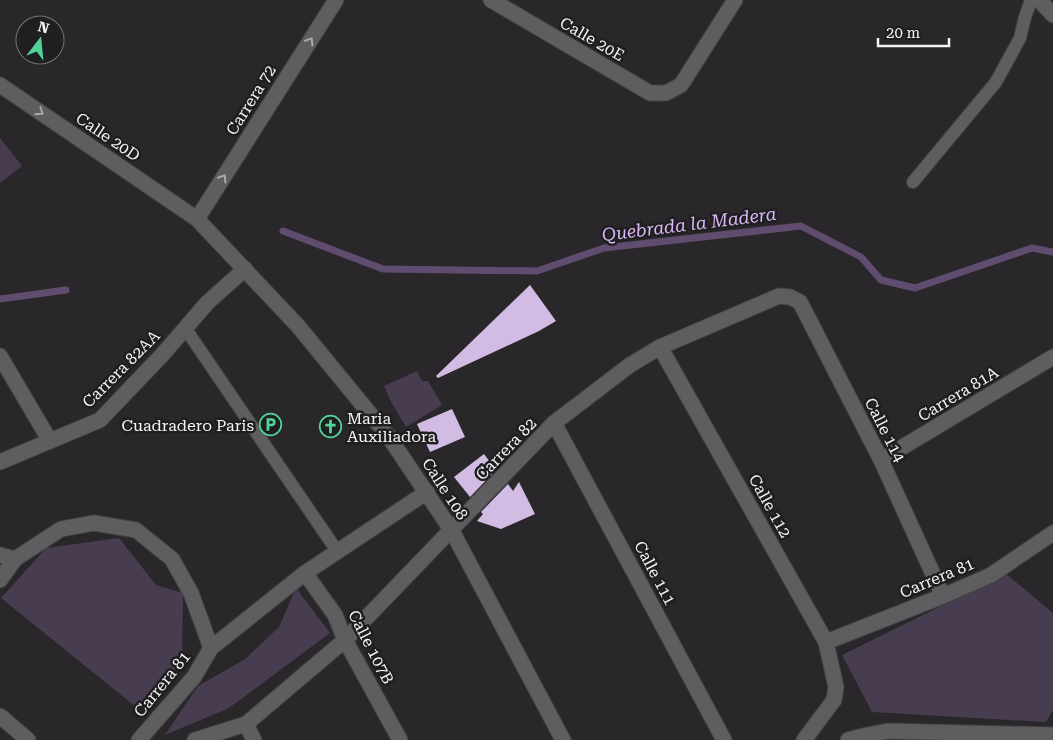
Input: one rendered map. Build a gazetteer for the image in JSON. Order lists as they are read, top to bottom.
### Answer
{
  "streets": {
    "street": [
      "Calle 20E",
      "Carrera 72",
      "Calle 20D",
      "Carrera 82AA",
      "Carrera 81A",
      "Calle 114",
      "Carrera 82",
      "Calle 108",
      "Calle 112",
      "Calle 111",
      "Carrera 81",
      "Calle 107B"
    ]
  },
  "crossings": [
    ["Carrera 72", "Calle 20D"],
    ["Carrera 72", "Calle 108"],
    ["Calle 20D", "Calle 108"],
    ["Carrera 82AA", "Calle 108"],
    ["Carrera 81A", "Calle 114"],
    ["Calle 114", "Carrera 82"],
    ["Calle 114", "Carrera 81"],
    ["Carrera 82", "Calle 108"],
    ["Carrera 82", "Calle 112"],
    ["Carrera 82", "Calle 111"],
    ["Carrera 82", "Calle 107B"],
    ["Calle 112", "Carrera 81"]
  ],
  "one_way": ["Carrera 72", "Calle 20D"],
  "water": ["Quebrada la Madera"],
  "places": {
    "parking": ["Cuadradero Paris"],
    "church": ["Maria Auxiliadora"]
  },
  "scale_bar": "20 m",
  "north": "top"
}
